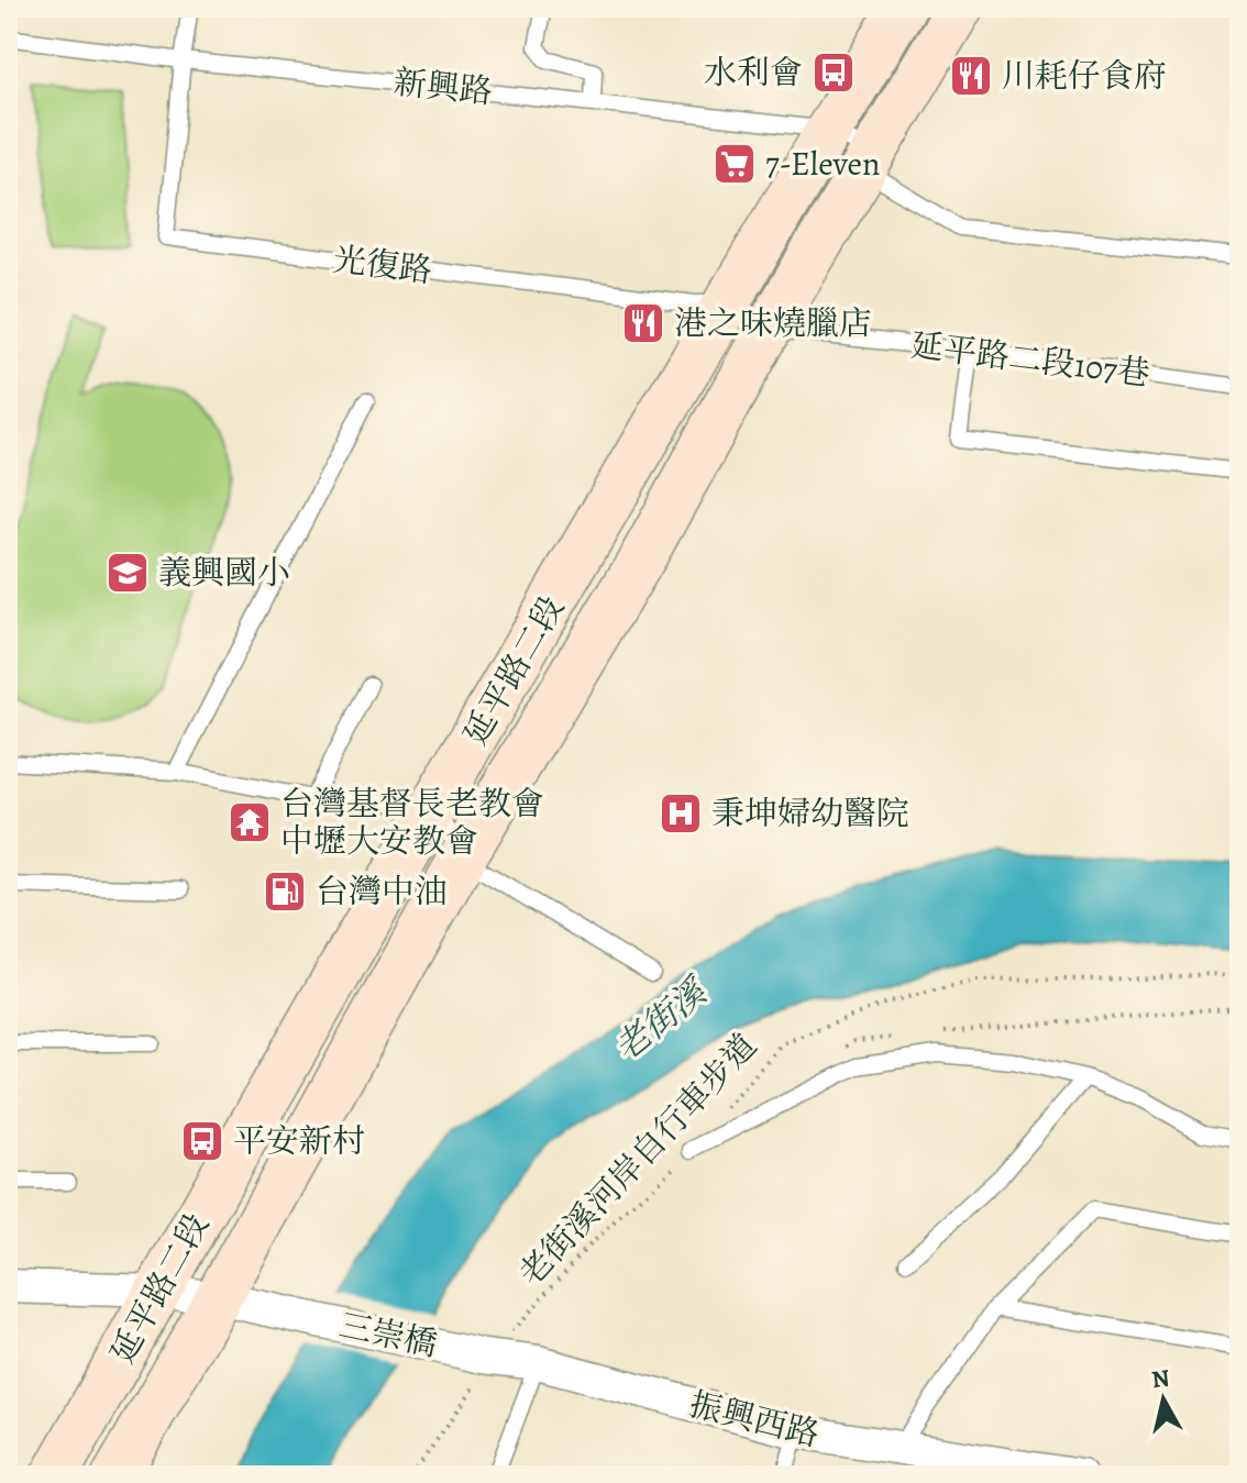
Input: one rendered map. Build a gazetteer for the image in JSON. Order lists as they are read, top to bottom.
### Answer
{
  "streets": {
    "main road": ["延平路二段"],
    "street": ["三崇橋", "振興西路"],
    "lane": ["新興路", "光復路", "延平路二段107巷"],
    "path": ["老街溪河岸自行車步道"]
  },
  "crossings": [
    ["新興路", "光復路"],
    ["新興路", "延平路二段"],
    ["光復路", "延平路二段107巷"],
    ["光復路", "延平路二段"],
    ["延平路二段107巷", "延平路二段"],
    ["延平路二段", "三崇橋"],
    ["老街溪河岸自行車步道", "三崇橋"],
    ["老街溪河岸自行車步道", "振興西路"],
    ["三崇橋", "振興西路"]
  ],
  "water": ["老街溪"],
  "places": {
    "bus stop": ["水利會", "平安新村"],
    "restaurant": ["川耗仔食府", "港之味燒臘店"],
    "supermarket": ["7-Eleven"],
    "school or university": ["義興國小"],
    "hospital": ["秉坤婦幼醫院"],
    "temple": ["台灣基督長老教會 中壢大安教會"],
    "fuel station": ["台灣中油"]
  },
  "north": "top"
}
